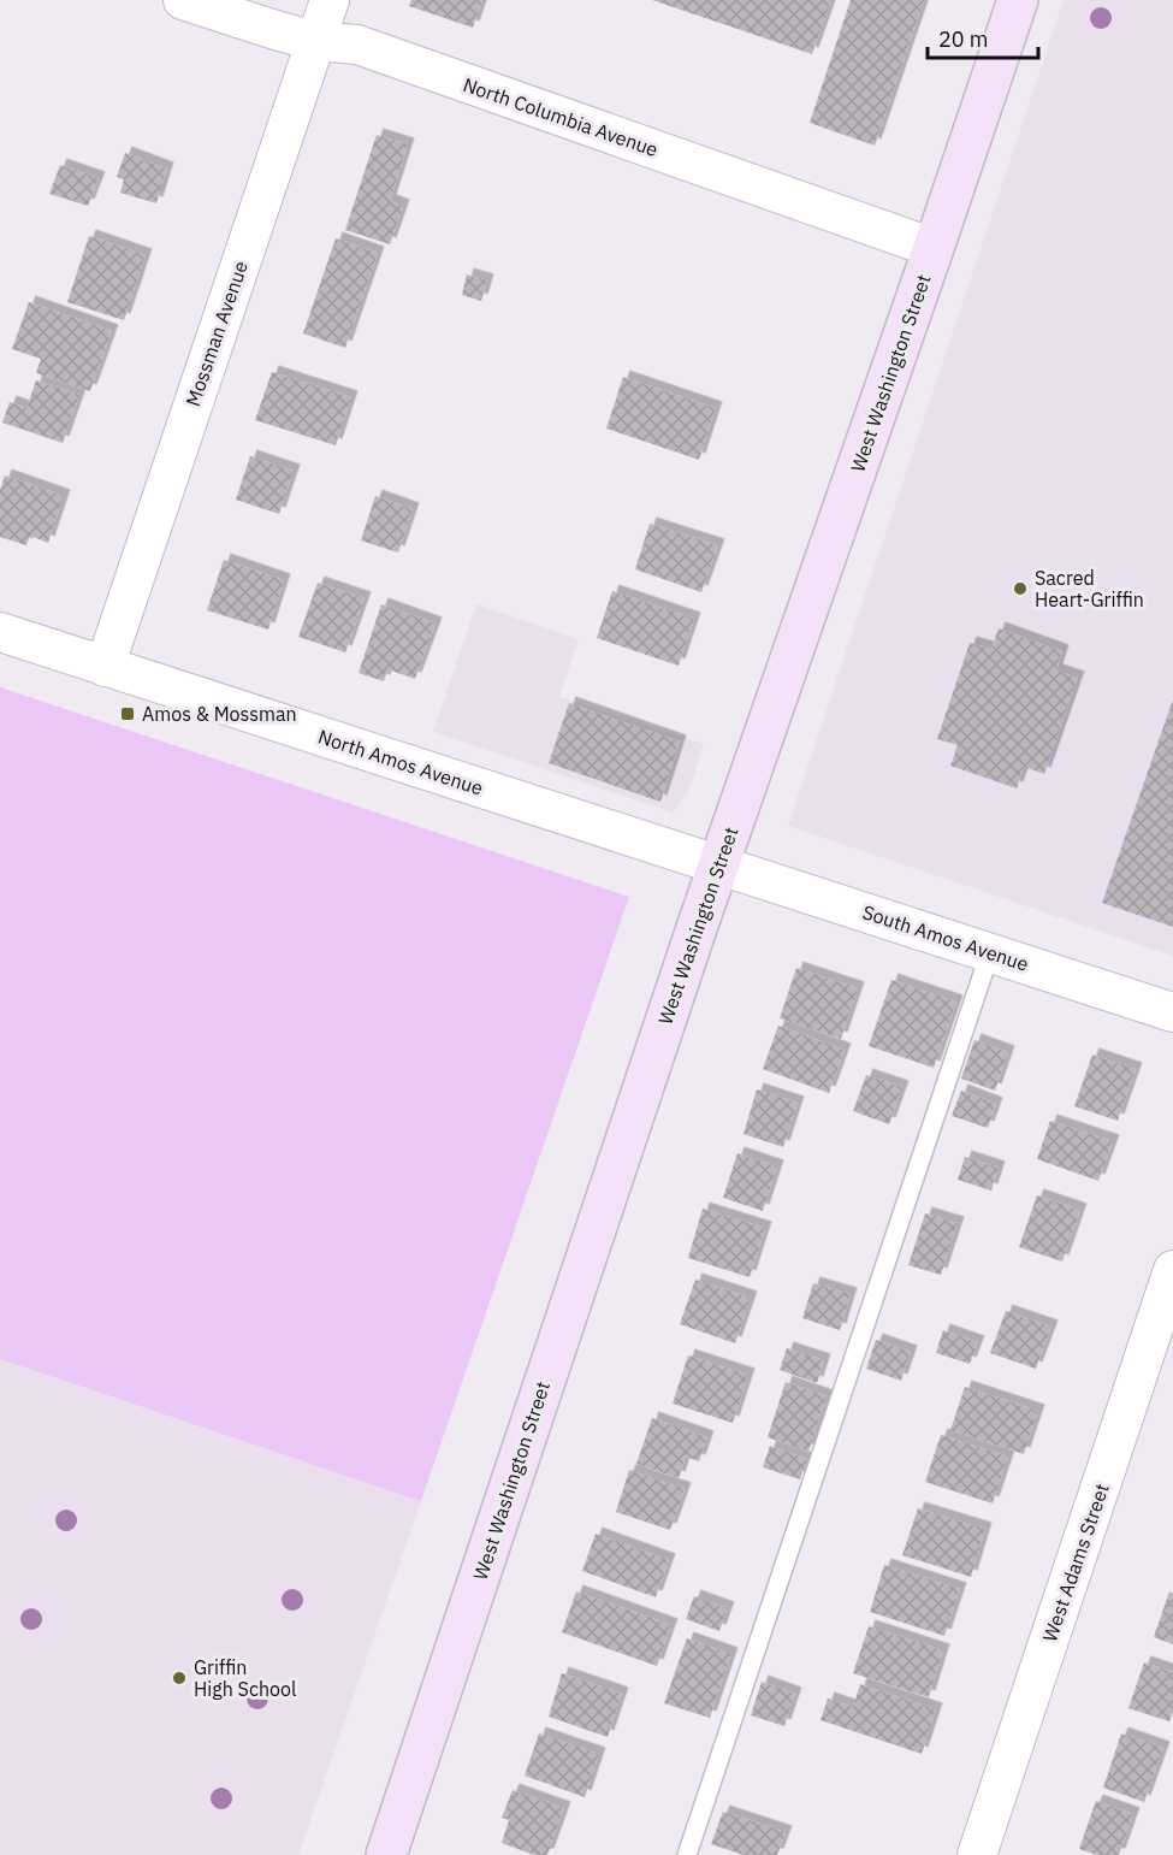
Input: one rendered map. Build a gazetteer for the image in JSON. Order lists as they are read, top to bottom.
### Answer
{
  "streets": {
    "street": [
      "North Columbia Avenue",
      "Mossman Avenue",
      "West Washington Street",
      "North Amos Avenue",
      "South Amos Avenue",
      "West Adams Street"
    ]
  },
  "crossings": [
    ["North Columbia Avenue", "Mossman Avenue"],
    ["North Columbia Avenue", "West Washington Street"],
    ["Mossman Avenue", "North Amos Avenue"],
    ["West Washington Street", "North Amos Avenue"],
    ["West Washington Street", "South Amos Avenue"],
    ["North Amos Avenue", "South Amos Avenue"]
  ],
  "places": {
    "other": ["Sacred Heart-Griffin", "Griffin High School"],
    "transit": ["Amos & Mossman"]
  },
  "scale_bar": "20 m"
}
